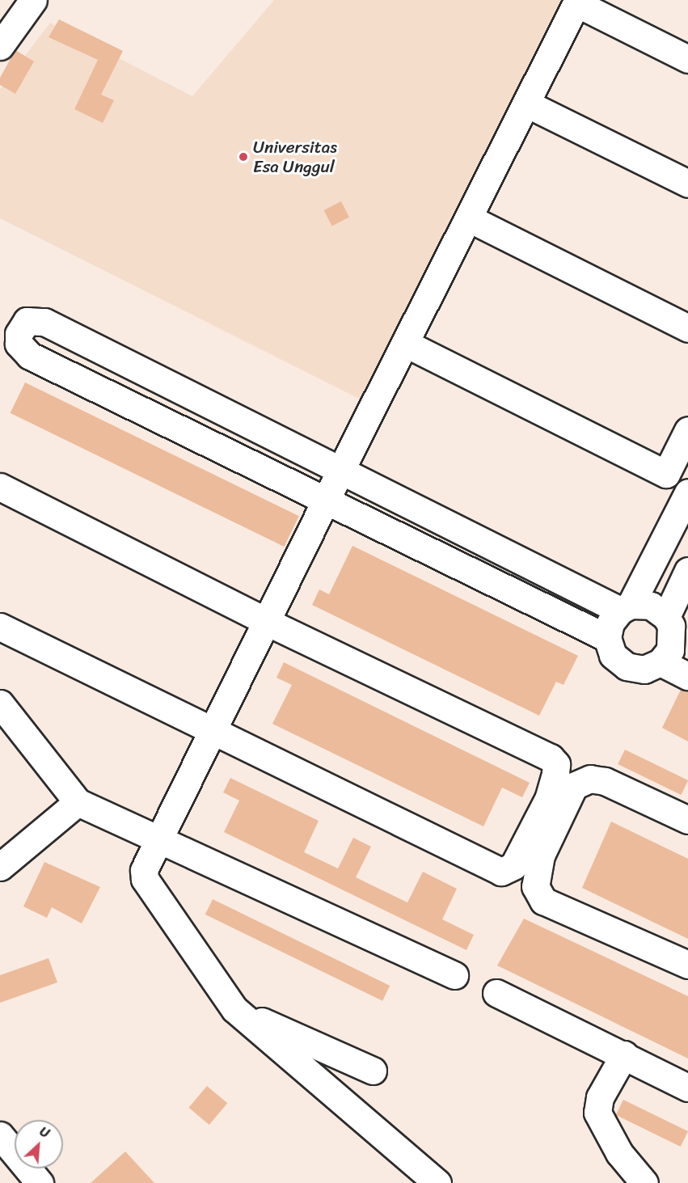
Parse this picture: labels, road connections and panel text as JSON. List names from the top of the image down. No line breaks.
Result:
{"places":["Universitas Esa Unggul"],"north":"top right"}
